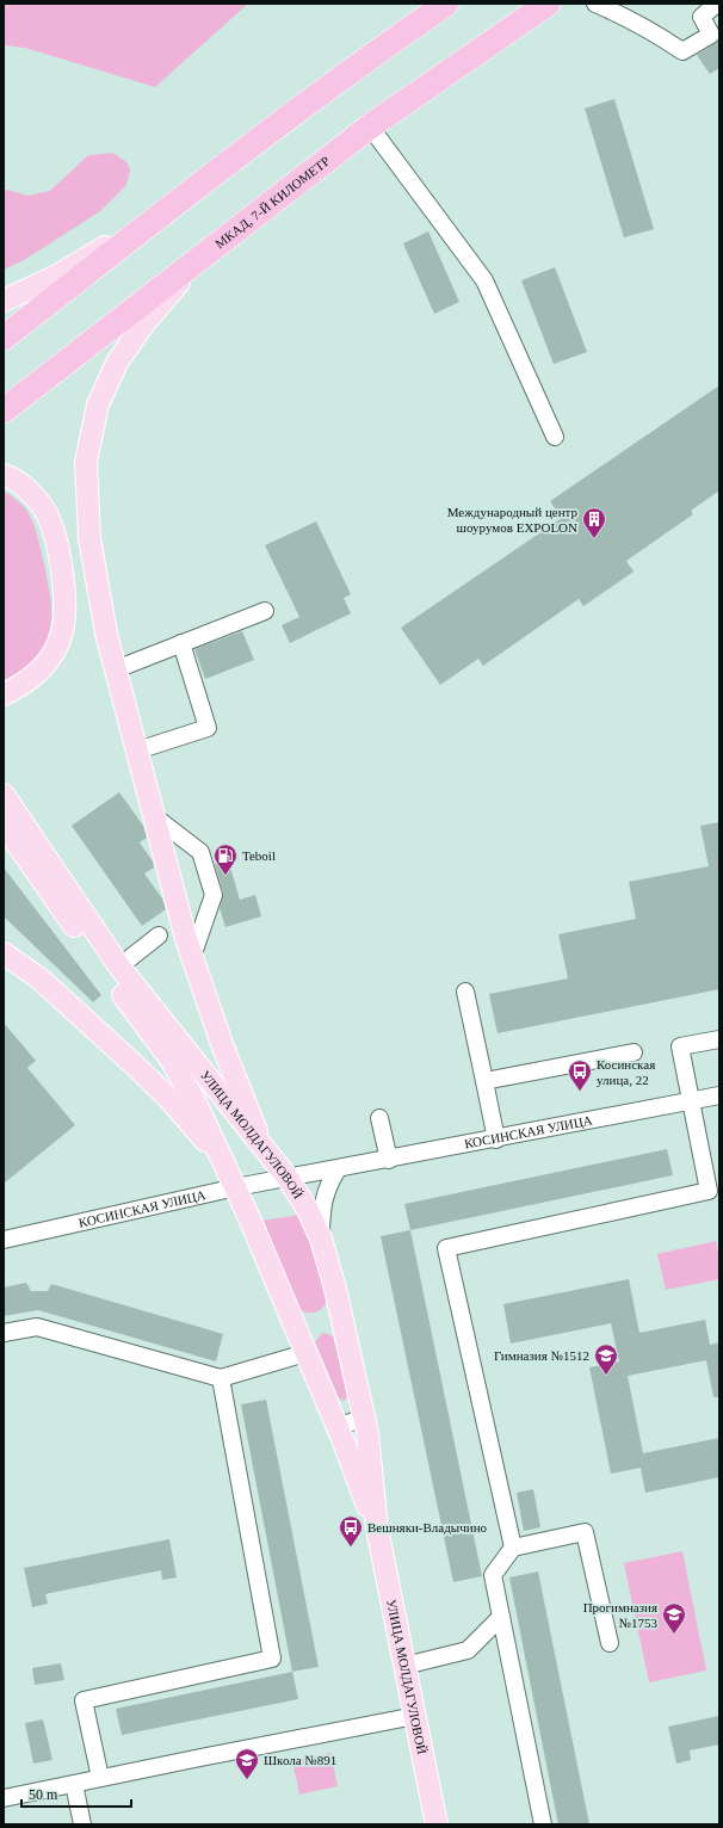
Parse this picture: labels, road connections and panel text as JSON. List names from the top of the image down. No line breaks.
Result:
{"streets":{"highway":["МКАД, 7-Й КИЛОМЕТР"],"main road":["УЛИЦА МОЛДАГУЛОВОЙ"],"street":["КОСИНСКАЯ УЛИЦА"]},"crossings":[["КОСИНСКАЯ УЛИЦА","УЛИЦА МОЛДАГУЛОВОЙ"]],"places":{"building":["Международный центр шоурумов EXPOLON"],"fuel station":["Teboil"],"bus stop":["Косинская улица, 22","Вешняки-Владычино"],"school or university":["Гимназия №1512","Прогимназия №1753","Школа №891"]},"scale_bar":"50 m"}
